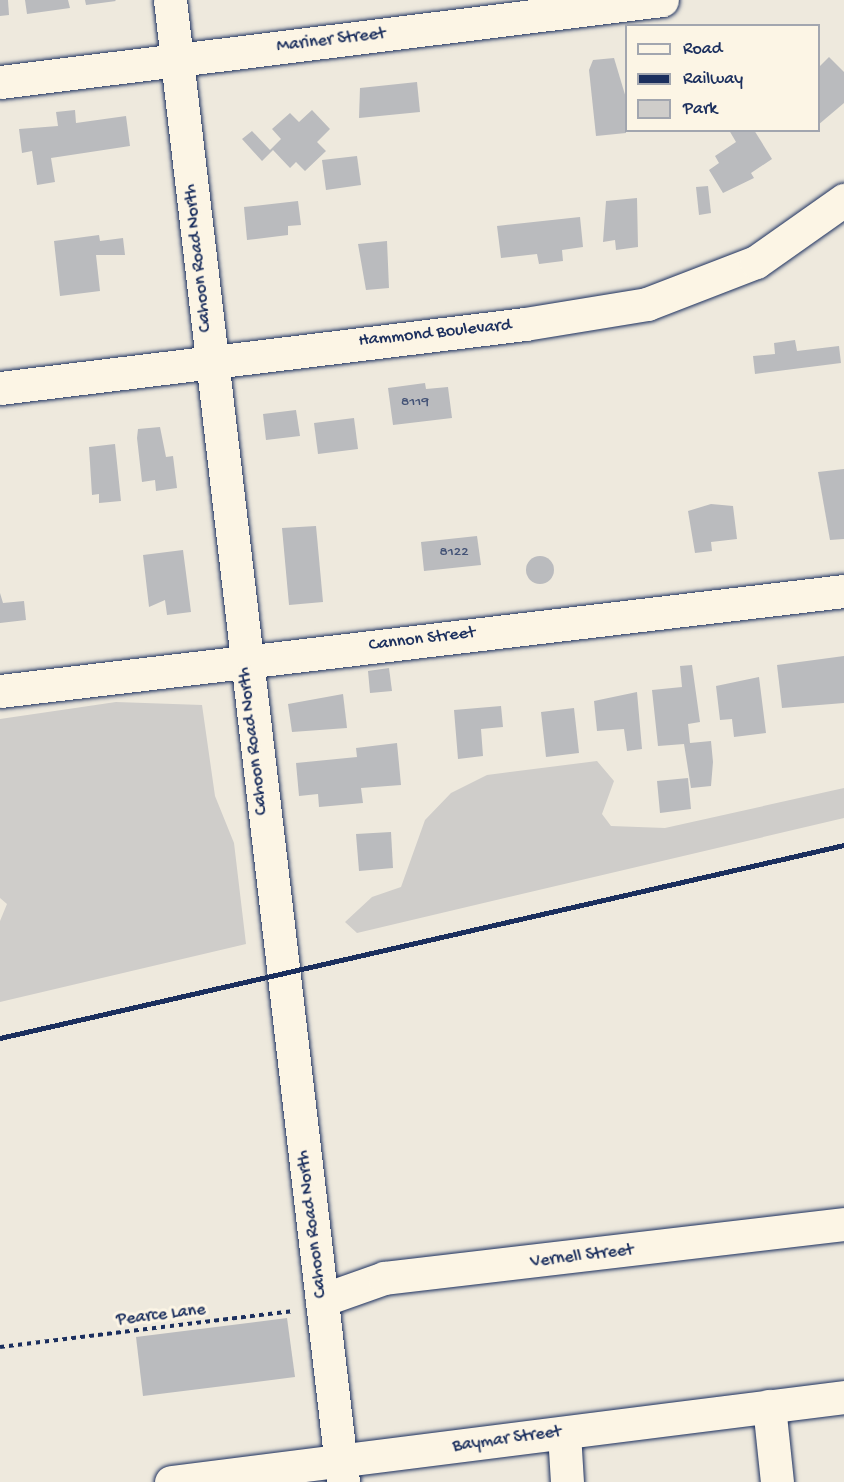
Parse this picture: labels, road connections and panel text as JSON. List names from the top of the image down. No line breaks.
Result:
{"streets":{"street":["Mariner Street","Cahoon Road North","Hammond Boulevard","Cannon Street","Vernell Street","Baymar Street"],"path":["Pearce Lane"]},"crossings":[["Mariner Street","Cahoon Road North"],["Cahoon Road North","Hammond Boulevard"],["Cahoon Road North","Cannon Street"],["Cahoon Road North","Vernell Street"],["Cahoon Road North","Pearce Lane"],["Cahoon Road North","Baymar Street"],["Vernell Street","Pearce Lane"]],"house_numbers":["8119","8122"],"legend":["Road","Railway","Park"]}
